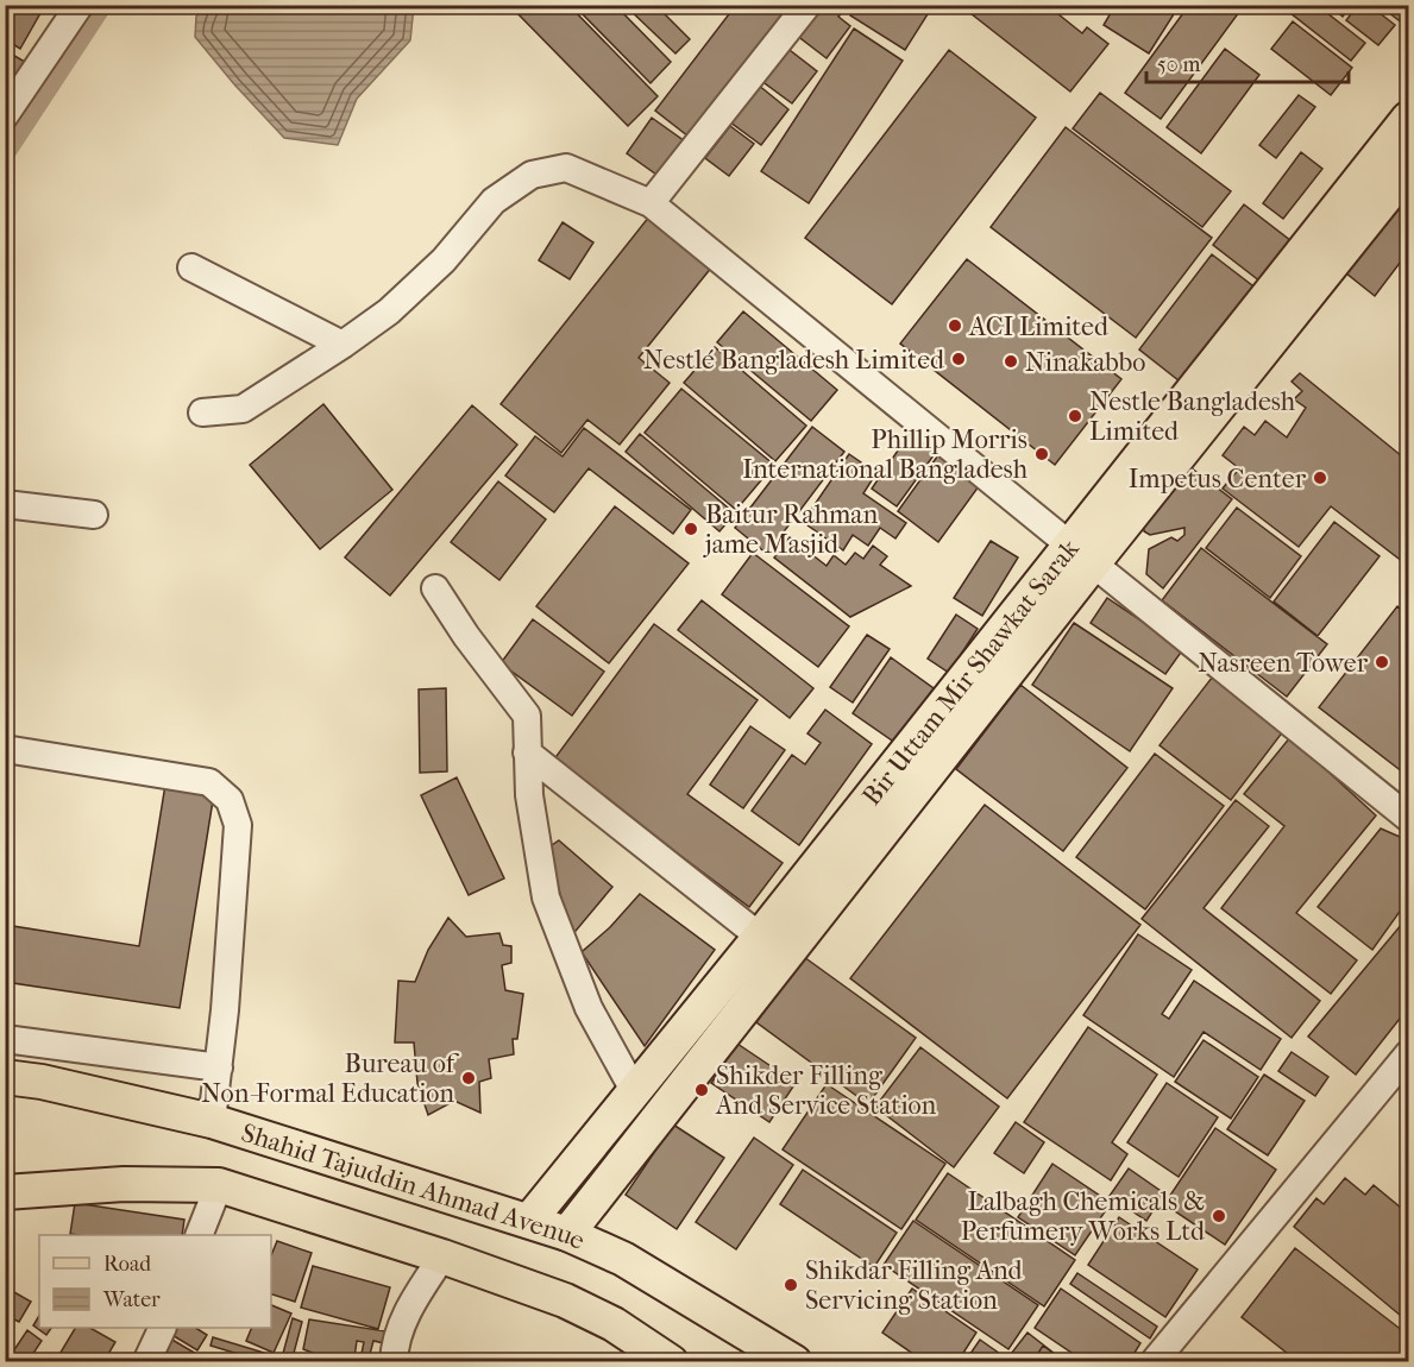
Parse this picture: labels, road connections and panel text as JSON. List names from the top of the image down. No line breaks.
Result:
{"streets":{"main road":["Bir Uttam Mir Shawkat Sarak","Shahid Tajuddin Ahmad Avenue"]},"crossings":[["Bir Uttam Mir Shawkat Sarak","Shahid Tajuddin Ahmad Avenue"]],"places":["ACI Limited","Nestlé Bangladesh Limited","Ninakabbo","Nestle Bangladesh Limited","Phillip Morris International Bangladesh","Impetus Center","Baitur Rahman jame Masjid","Nasreen Tower","Bureau of Non-Formal Education","Shikder Filling And Service Station","Lalbagh Chemicals & Perfumery Works Ltd","Shikdar Filling And Servicing Station"],"legend":["Road","Water"],"scale_bar":"50 m"}
